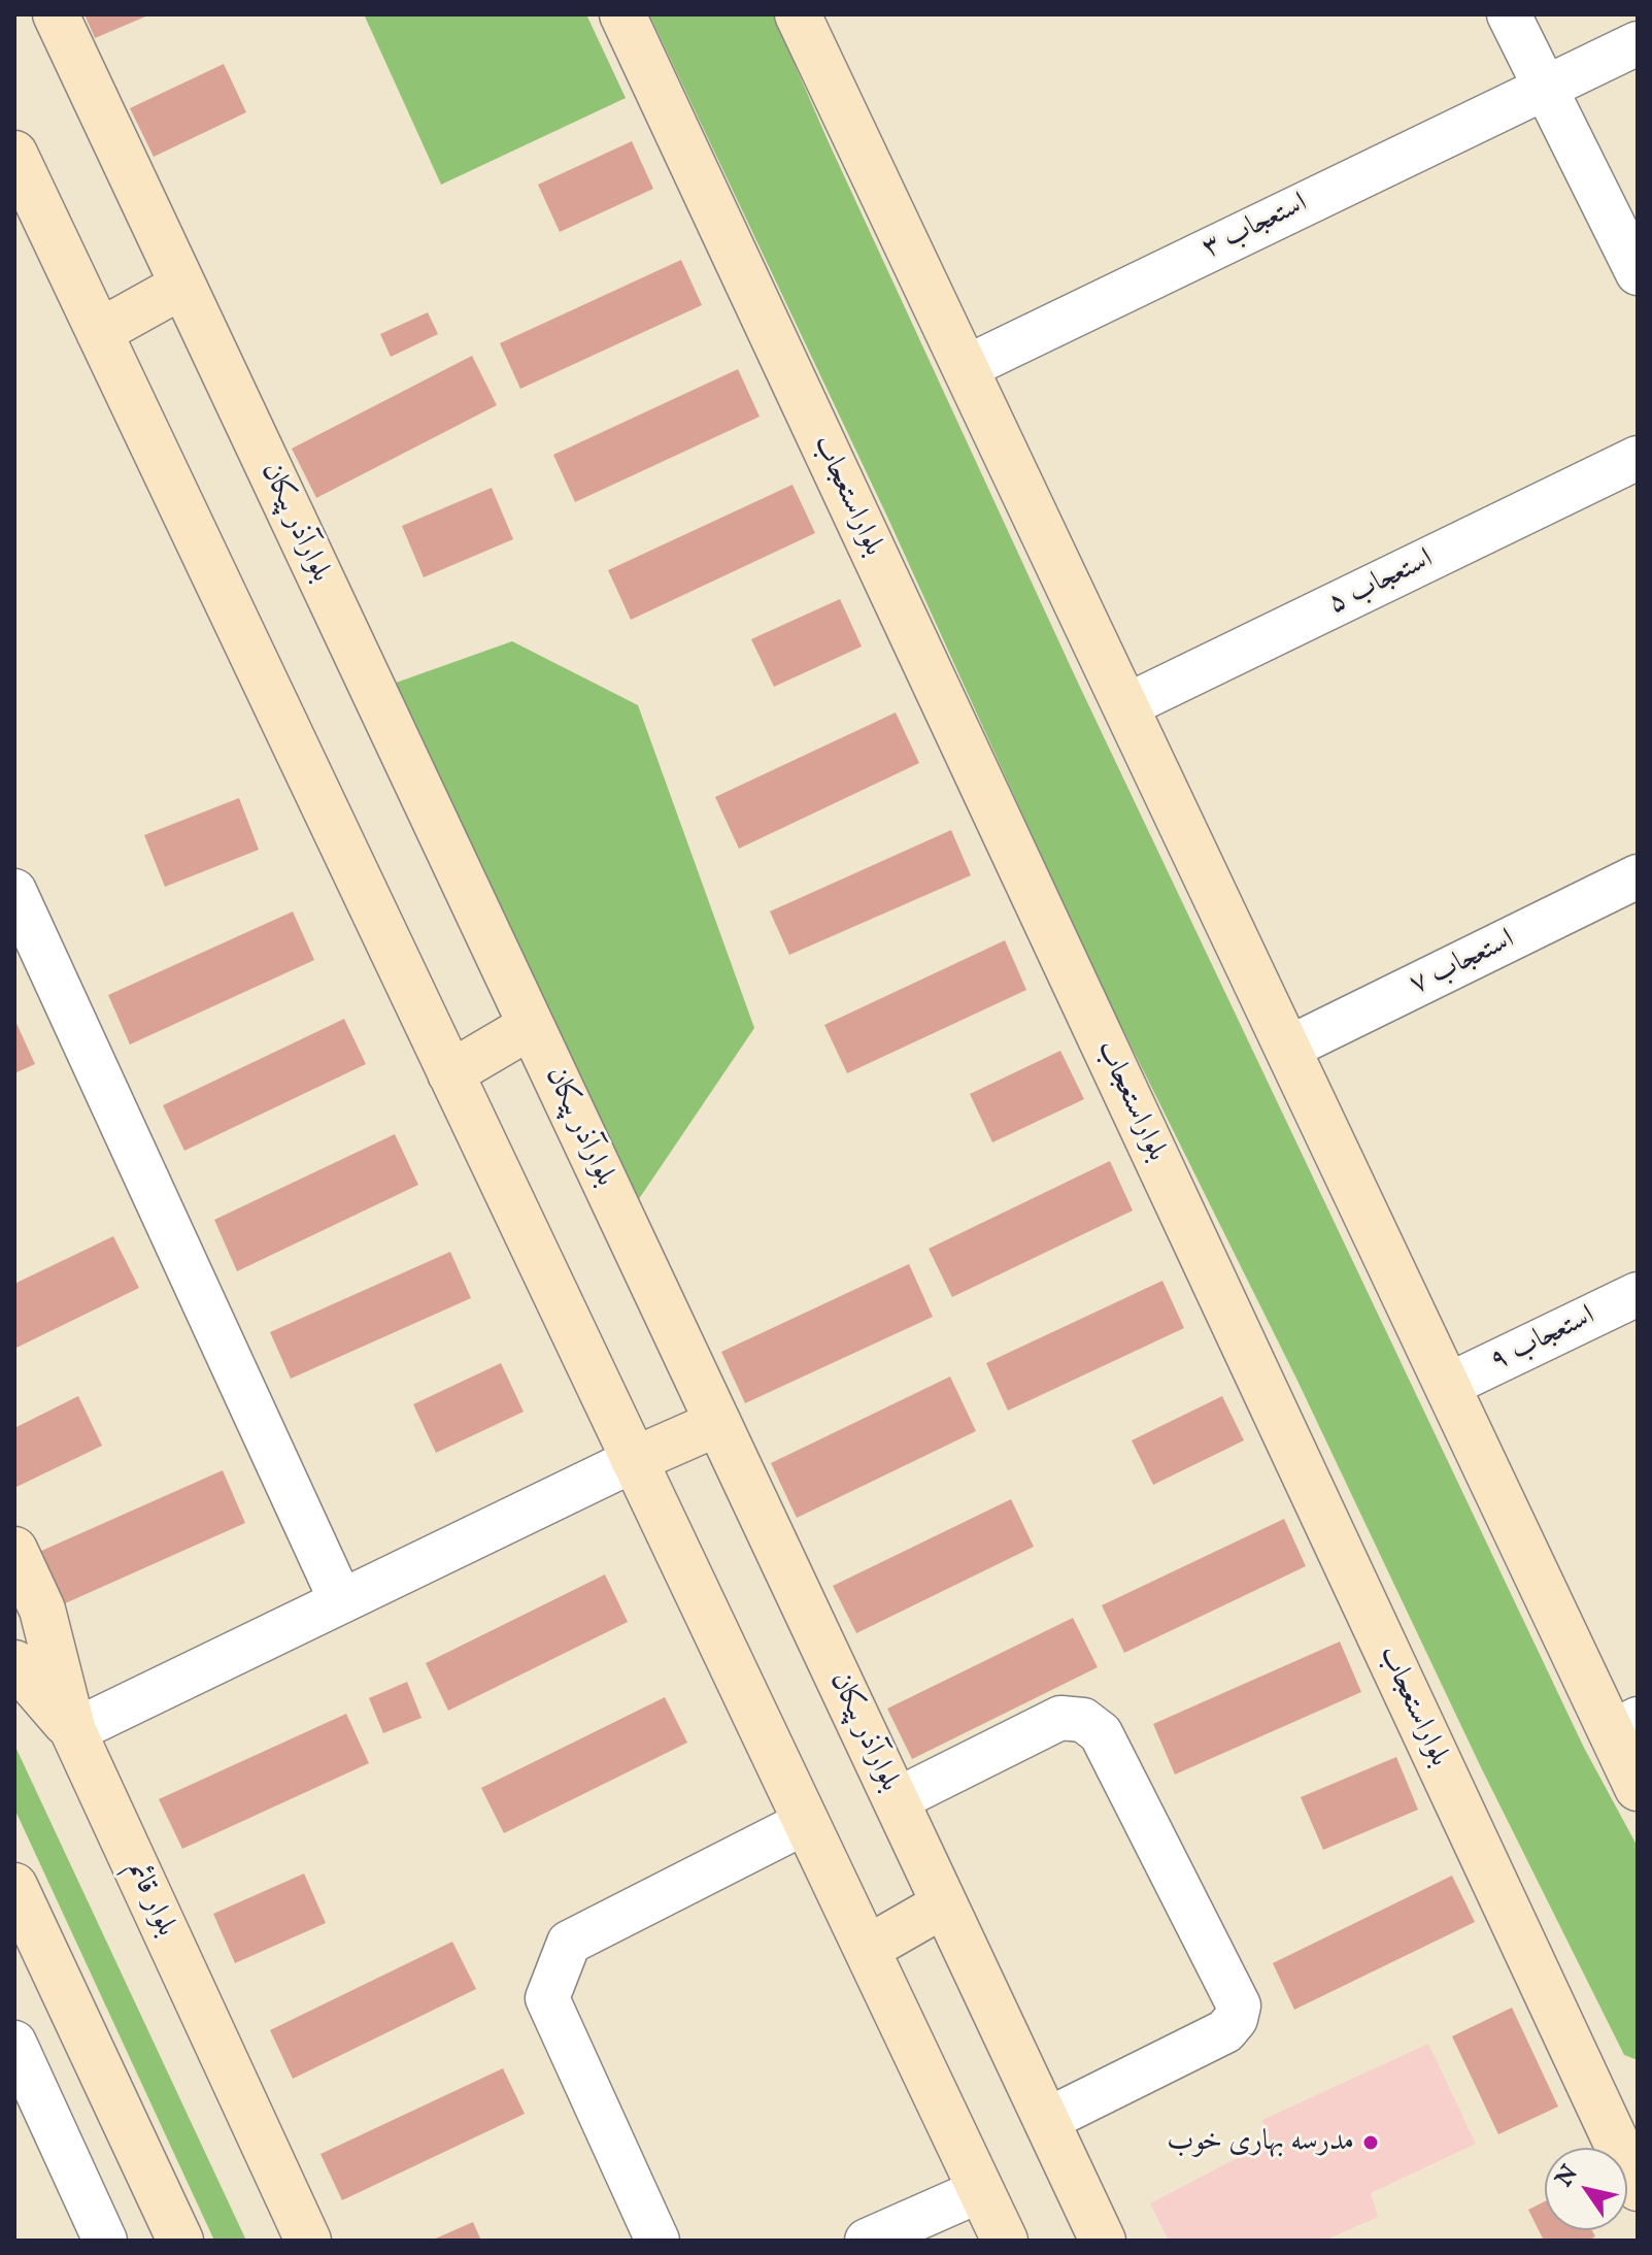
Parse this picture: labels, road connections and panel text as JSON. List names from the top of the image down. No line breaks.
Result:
{"streets":{"street":["استعجاب ۳","بلواراستعجاب","بلوارآذر پیکان","استعجاب ۵","استعجاب ۷","استعجاب ۹","بلوار قائم"]},"places":["مدرسه بهاری خوب"],"north":"top left"}
